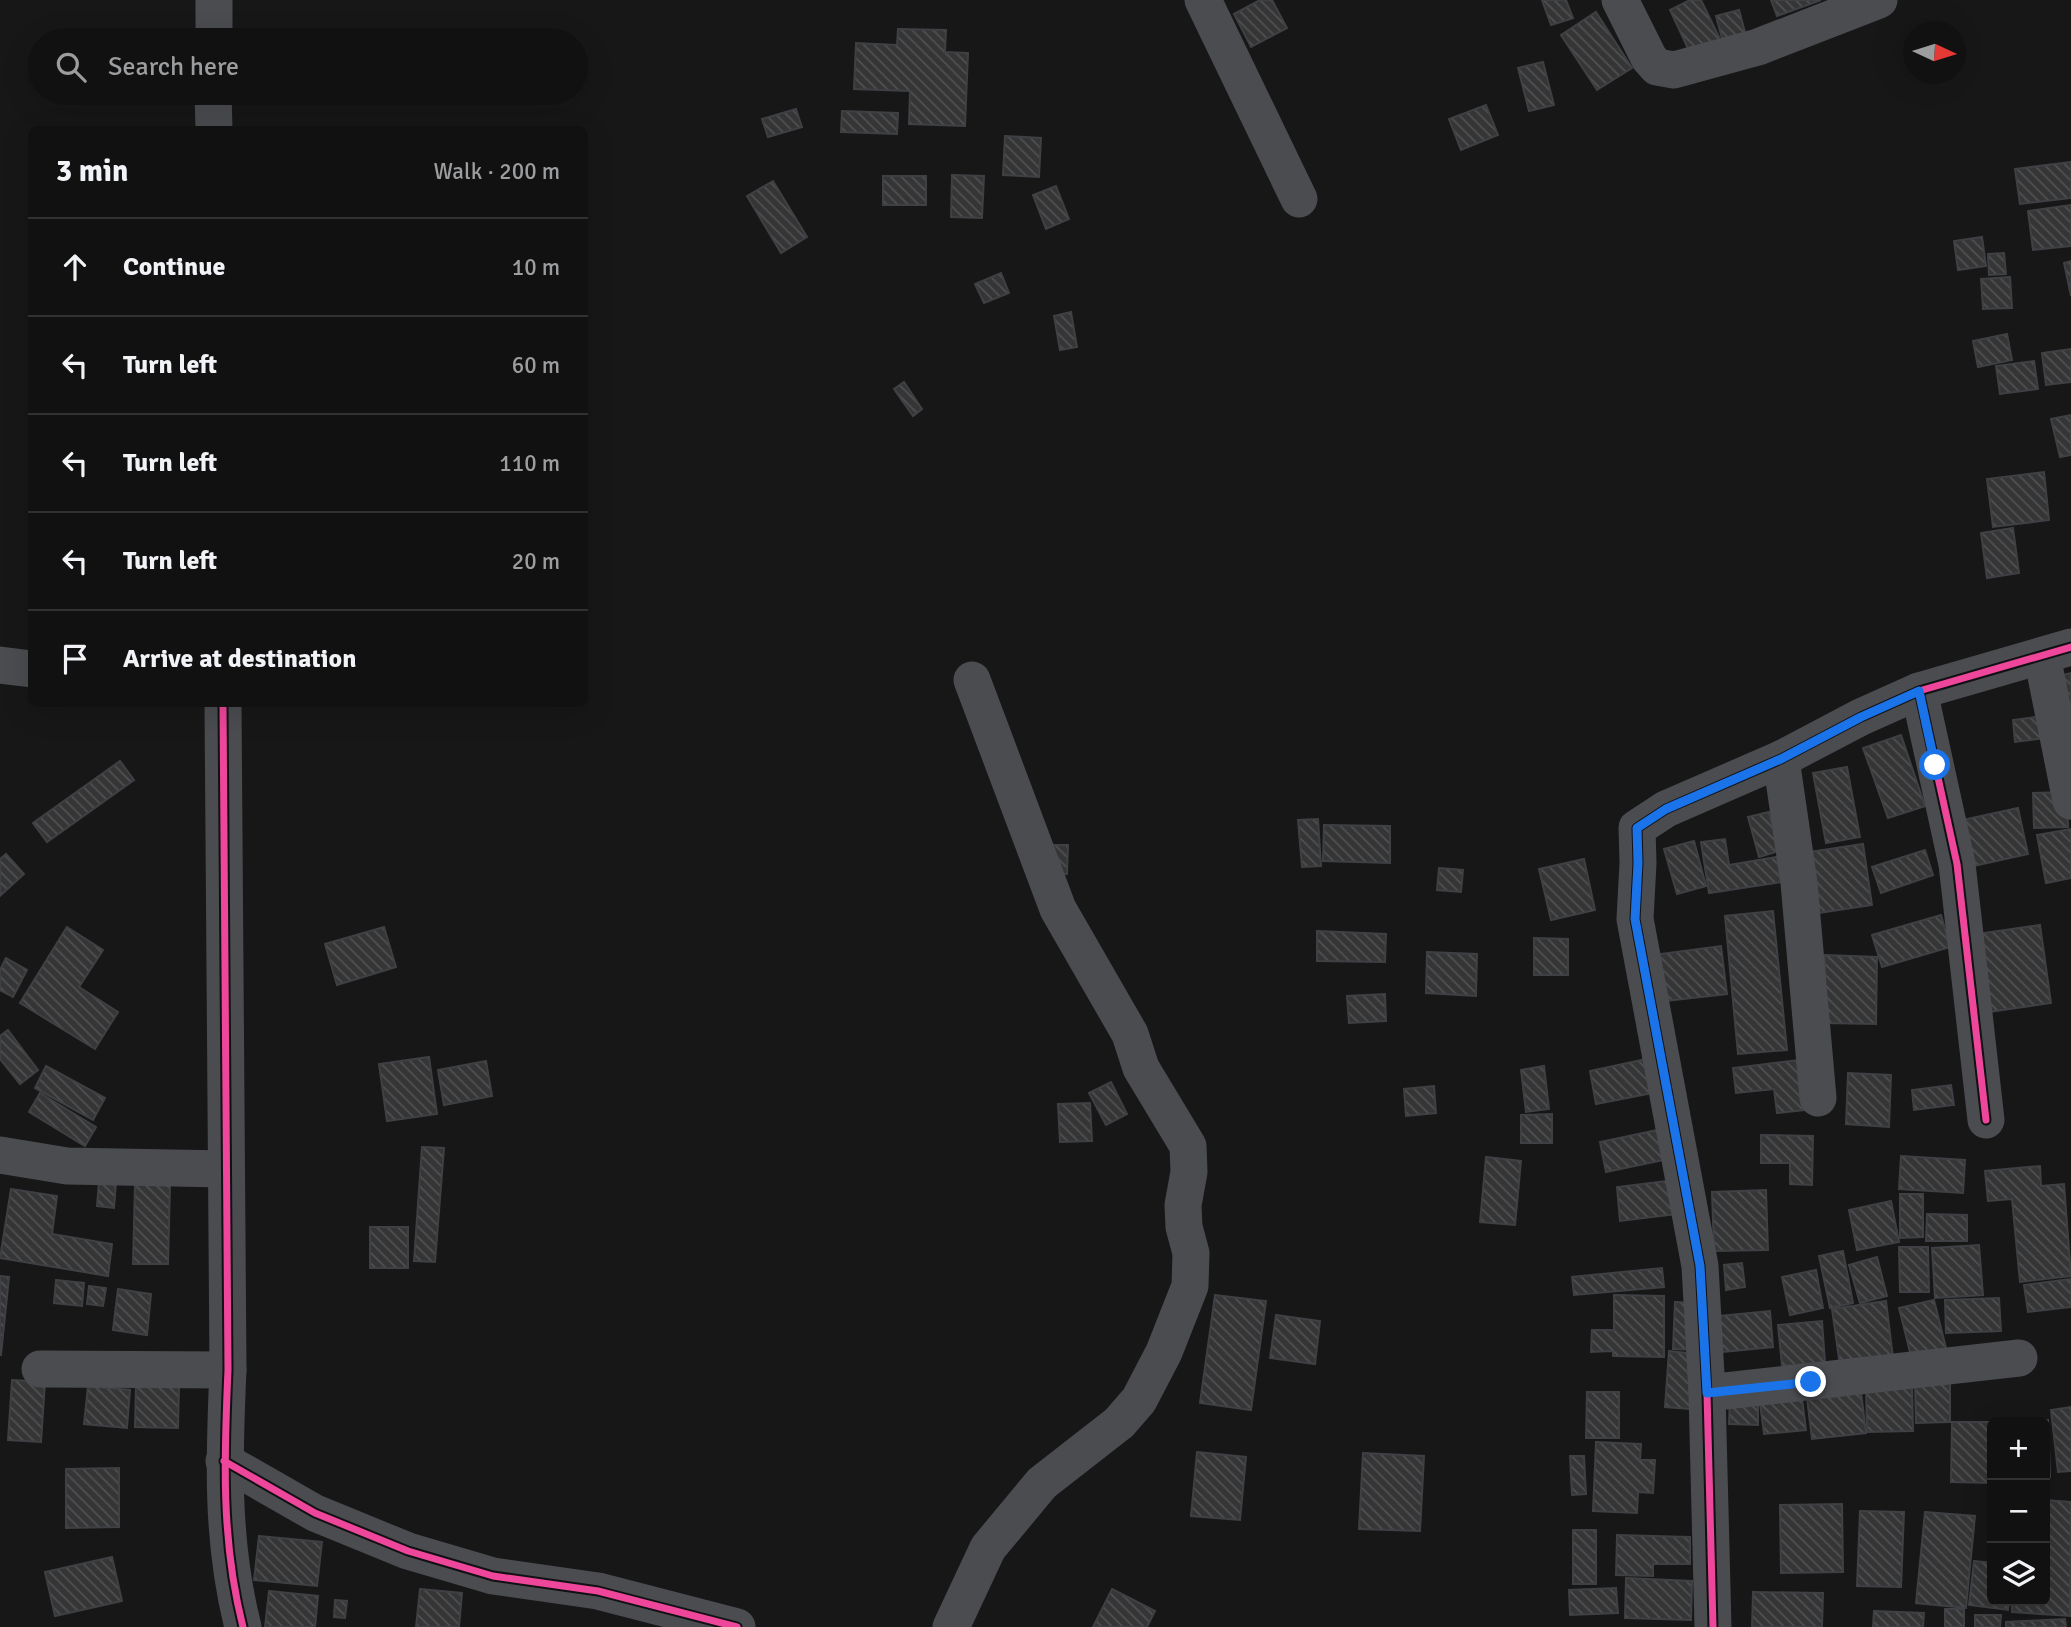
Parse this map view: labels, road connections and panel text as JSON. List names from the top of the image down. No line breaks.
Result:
{"north":"right","page":{"search":"Search here","heading":["3 min","Walk · 200 m"],"list":[["Continue","10 m"],["Turn left","60 m"],["Turn left","110 m"],["Turn left","20 m"],"Arrive at destination"],"map_buttons":["+","−"]}}
